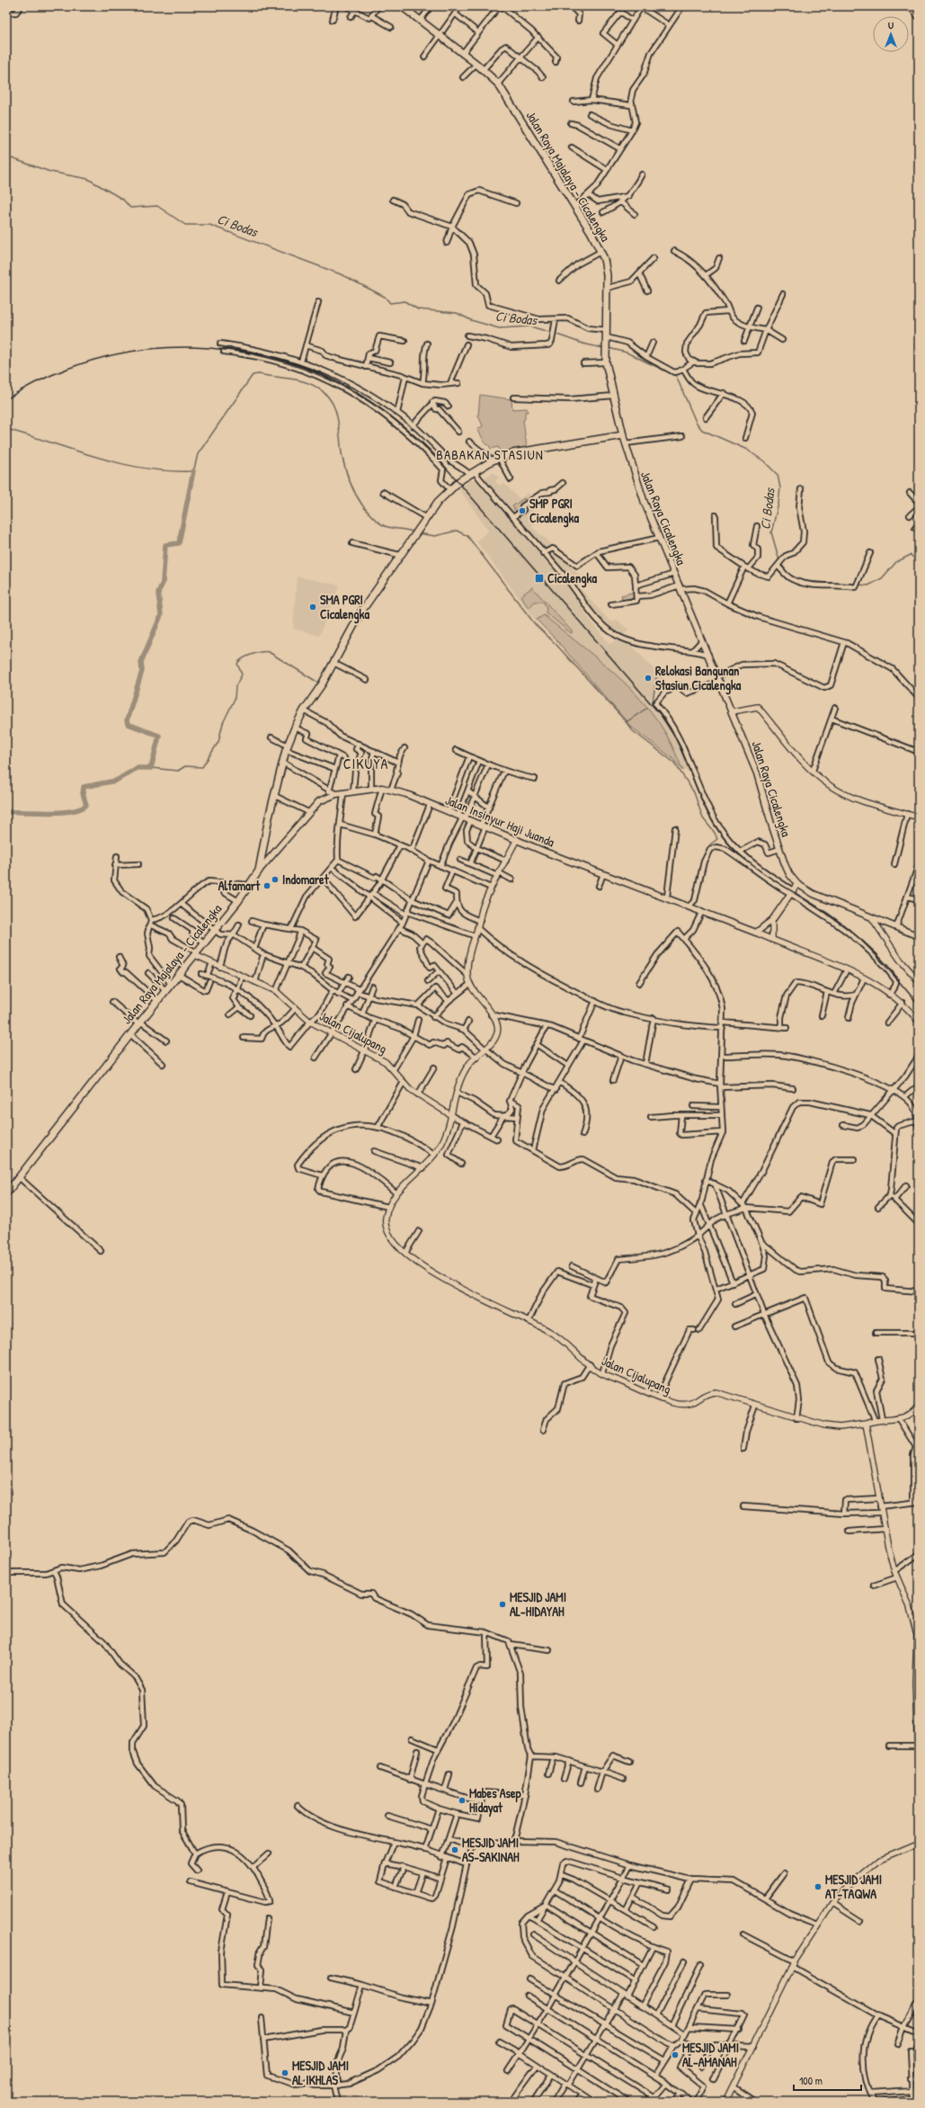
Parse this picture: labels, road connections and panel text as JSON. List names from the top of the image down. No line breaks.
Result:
{"streets":{"main road":["Jalan Raya Majalaya - Cicalengka","Jalan Raya Cicalengka","Jalan Insinyur Haji Juanda"],"street":["Jalan Cijalupang"]},"crossings":[["Jalan Raya Majalaya - Cicalengka","Jalan Raya Cicalengka"],["Jalan Raya Majalaya - Cicalengka","Jalan Insinyur Haji Juanda"],["Jalan Raya Majalaya - Cicalengka","Jalan Cijalupang"]],"districts":["BABAKAN STASIUN","CIKUYA"],"water":["Ci Bodas"],"places":{"other":["SMP PGRI Cicalengka","SMA PGRI Cicalengka","Relokasi Bangunan Stasiun Cicalengka","Indomaret","Alfamart","MESJID JAMI AL-HIDAYAH","Mabes Asep Hidayat","MESJID JAMI AS-SAKINAH","MESJID JAMI AT-TAQWA","MESJID JAMI AL-AMANAH","MESJID JAMI AL IKHLAS"],"transit":["Cicalengka"]},"scale_bar":"100 m","north":"top"}
